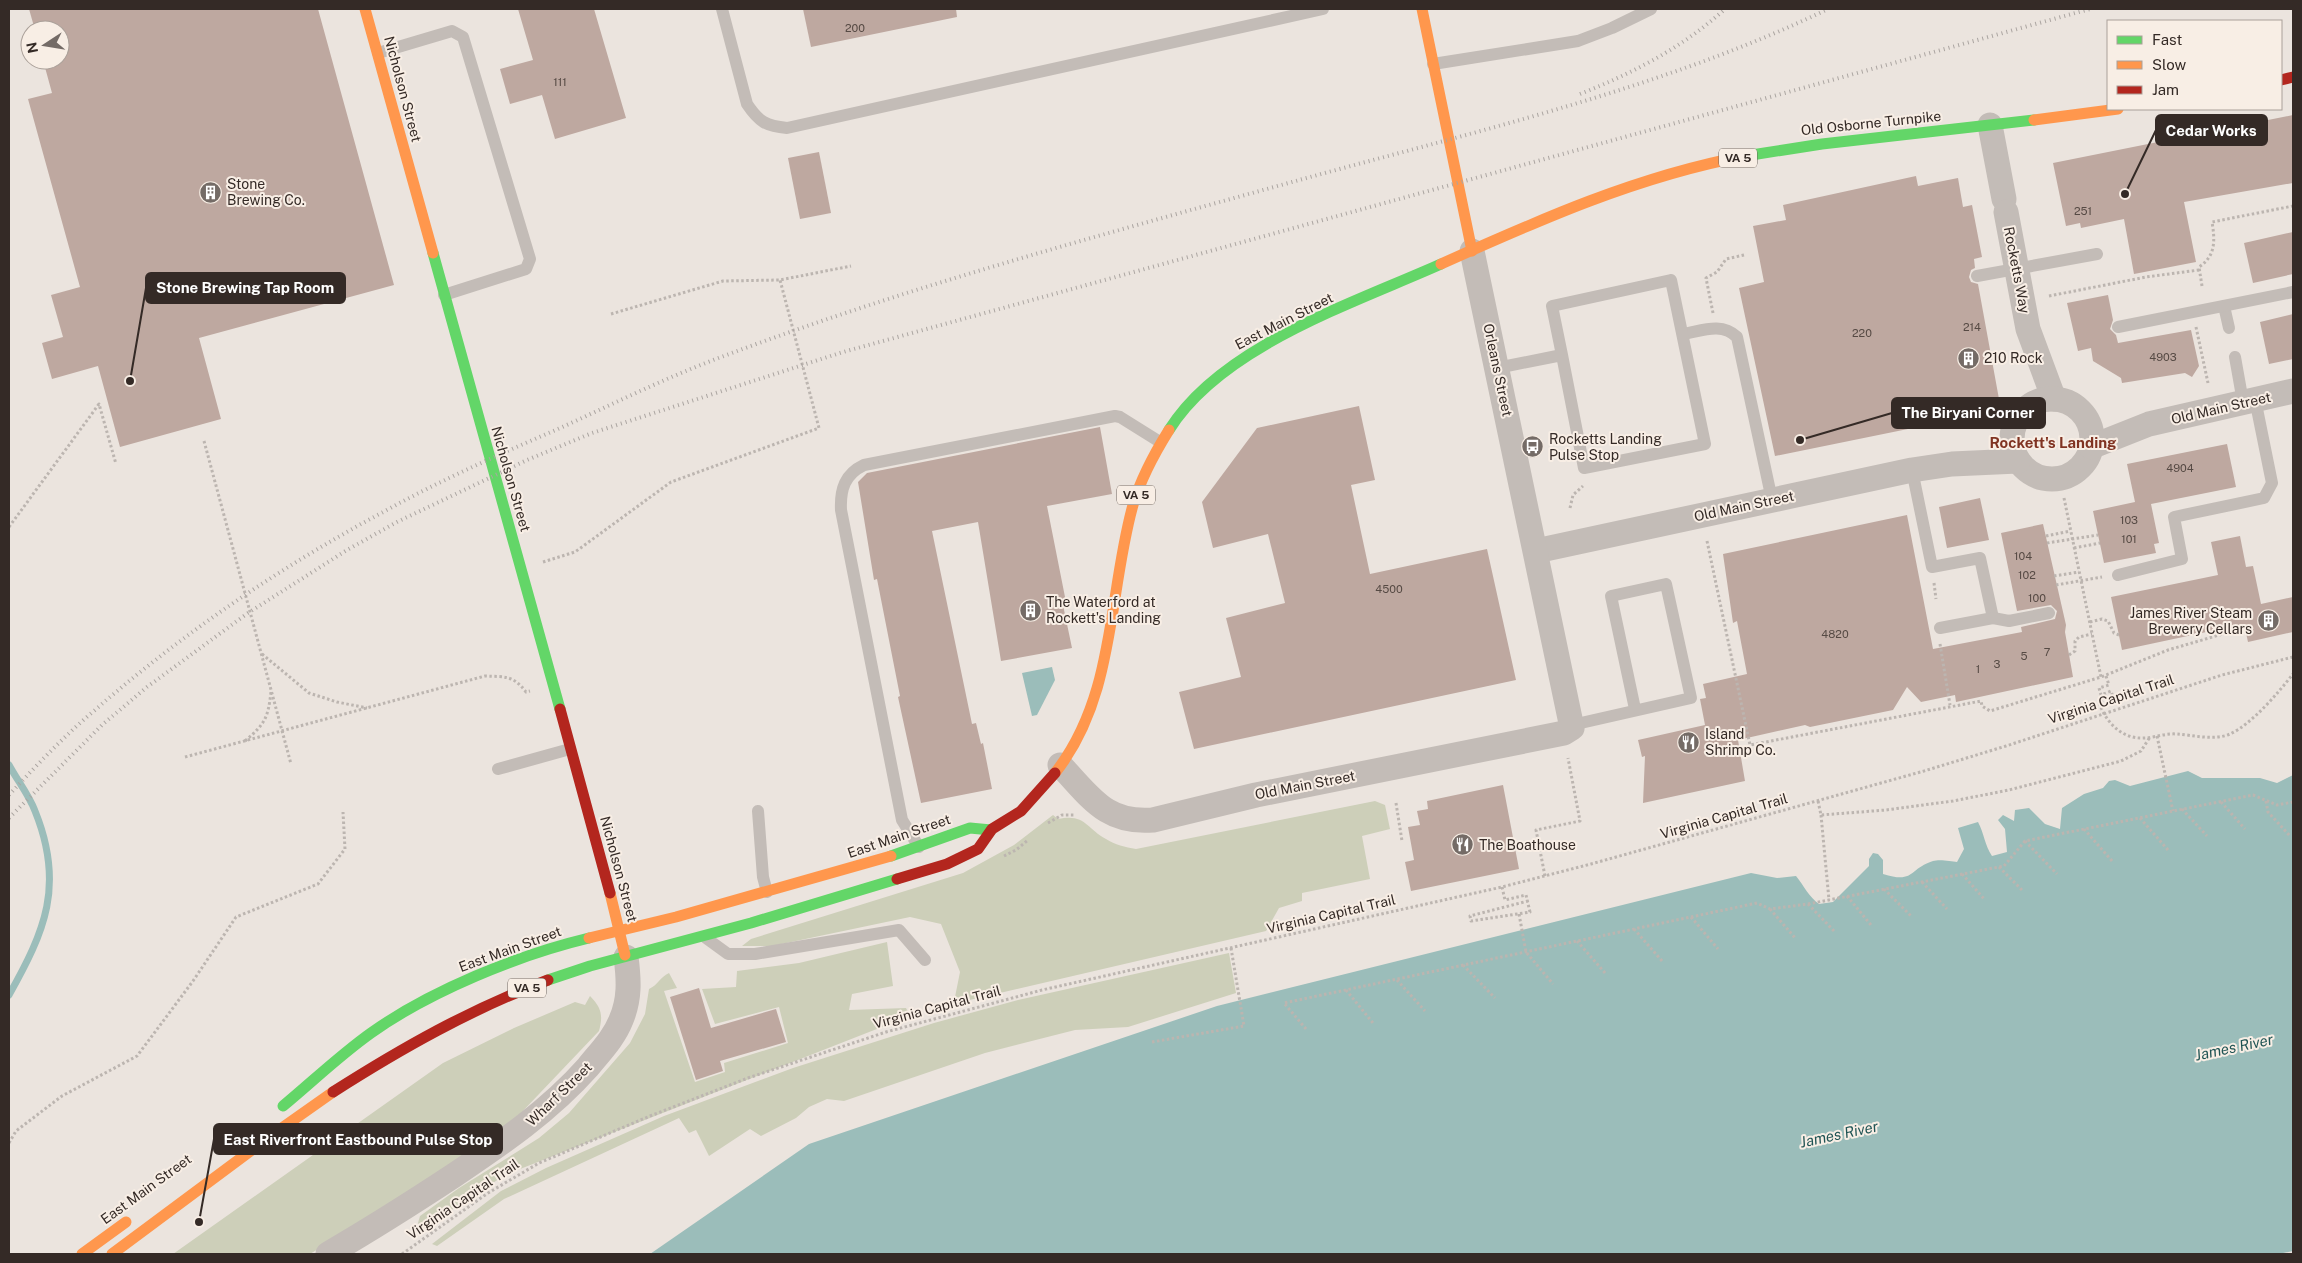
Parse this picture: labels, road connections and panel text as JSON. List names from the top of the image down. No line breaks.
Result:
{"streets":{"main road":["Nicholson Street","Old Osborne Turnpike","VA 5","East Main Street","Orleans Street"],"street":["Rocketts Way","Old Main Street","Wharf Street"],"path":["Virginia Capital Trail"]},"crossings":[["Nicholson Street","East Main Street"],["Nicholson Street","Wharf Street"],["Old Osborne Turnpike","Rocketts Way"],["Old Osborne Turnpike","East Main Street"],["Rocketts Way","Old Main Street"],["East Main Street","Orleans Street"],["East Main Street","Old Main Street"],["East Main Street","Wharf Street"],["Orleans Street","Old Main Street"]],"districts":["Rockett's Landing"],"water":["James River"],"places":{"building":["Stone Brewing Co.","210 Rock","The Waterford at Rockett's Landing","James River Steam Brewery Cellars"],"other":["Cedar Works","Stone Brewing Tap Room","The Biryani Corner","East Riverfront Eastbound Pulse Stop"],"bus stop":["Rocketts Landing Pulse Stop"],"restaurant":["Island Shrimp Co.","The Boathouse"]},"house_numbers":["200","111","251","214","220","4903","4904","103","101","104","102","4500","100","4820","7","5","3","1"],"legend":["Fast","Slow","Jam"],"north":"left"}
